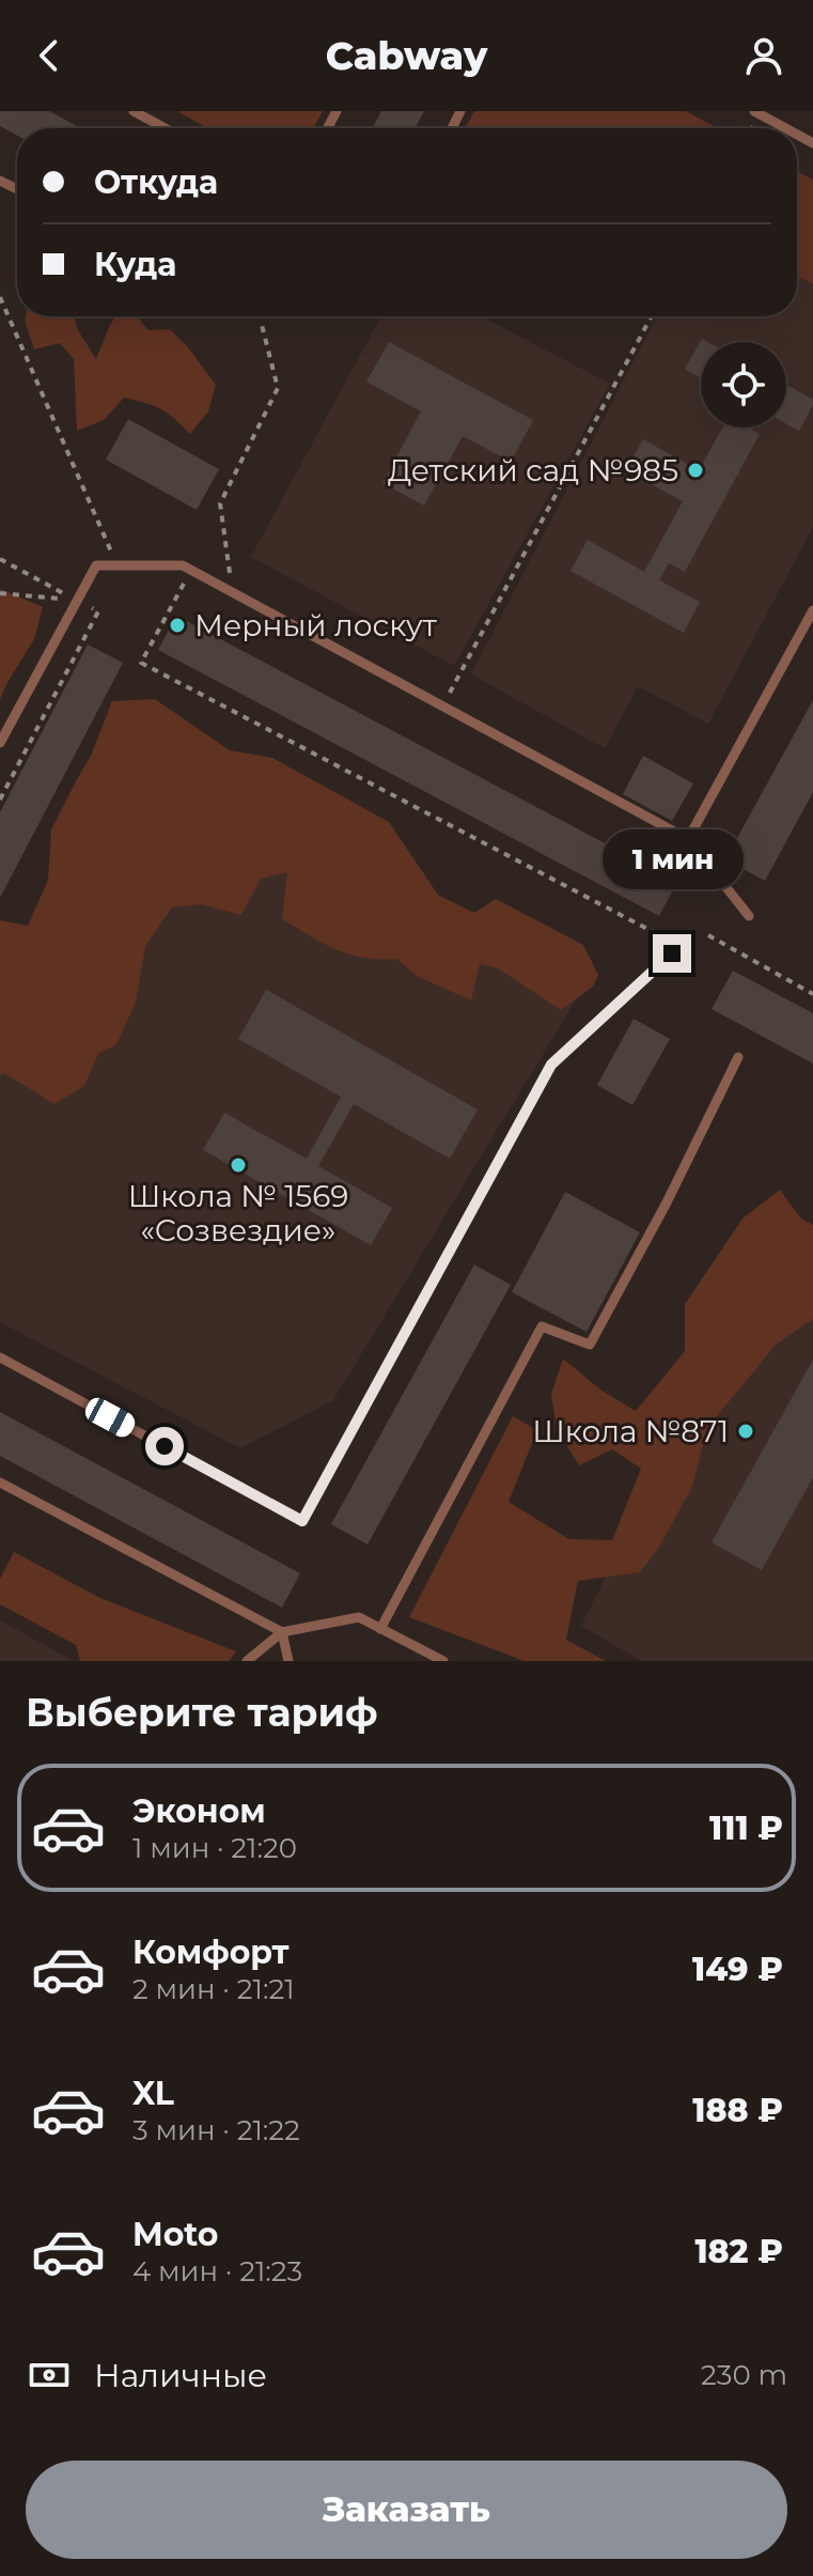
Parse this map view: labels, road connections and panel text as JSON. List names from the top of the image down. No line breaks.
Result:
{"places":["Детский сад №985","Мерный лоскут","Школа № 1569 «Созвездие»","Школа №871"],"page":{"header":"Cabway","banner":["Откуда","Куда"],"bubble":"1 мин","heading":"Выберите тариф","list":[{"name":"Эконом","note":"1 мин · 21:20","value":"111 ₽"},{"name":"Комфорт","note":"2 мин · 21:21","value":"149 ₽"},{"name":"XL","note":"3 мин · 21:22","value":"188 ₽"},{"name":"Moto","note":"4 мин · 21:23","value":"182 ₽"}],"pay":["Наличные","230 m"],"buttons":"Заказать"}}
